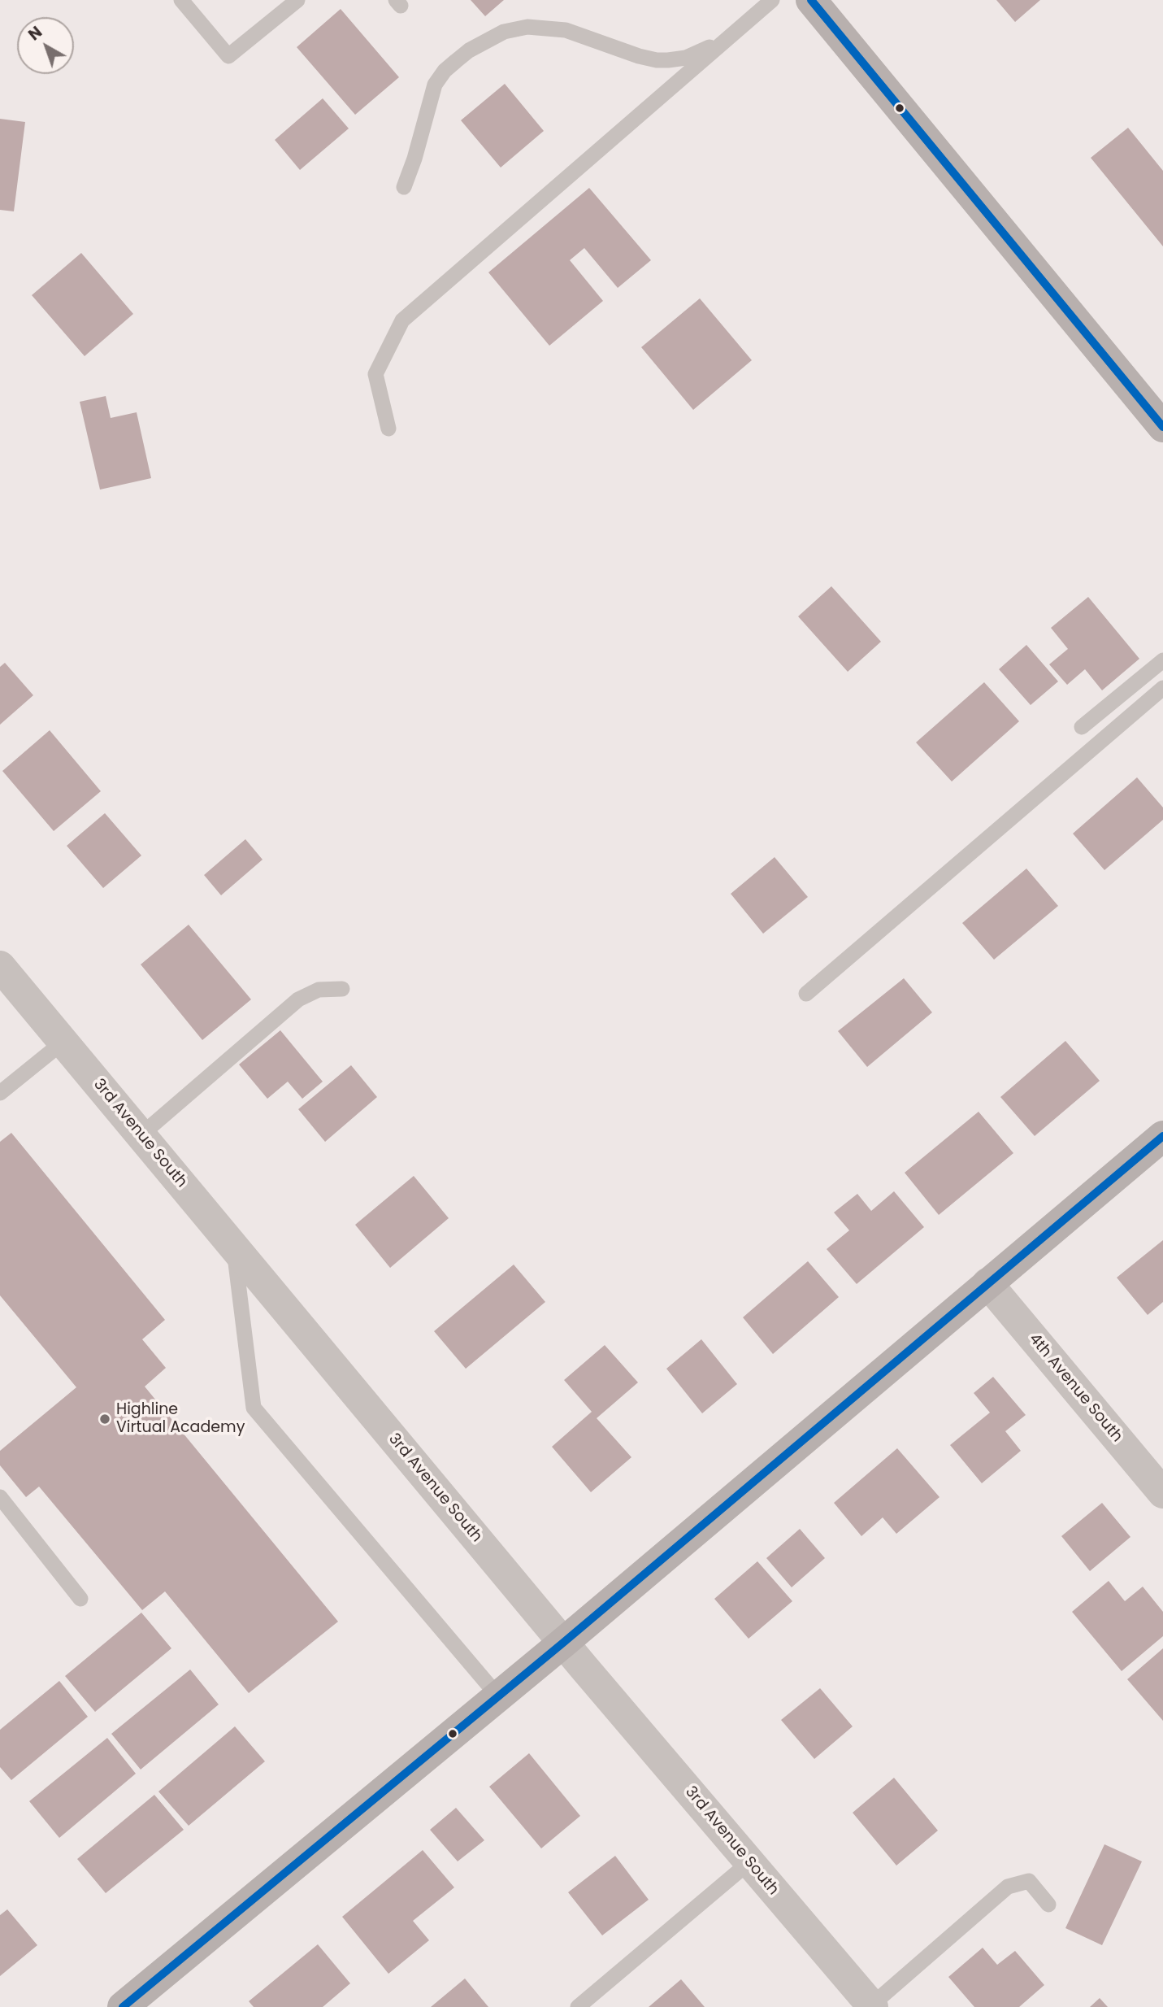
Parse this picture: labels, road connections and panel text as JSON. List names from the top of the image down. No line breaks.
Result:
{"streets":{"street":["3rd Avenue South","4th Avenue South"]},"places":["Highline Virtual Academy"],"north":"top left"}
